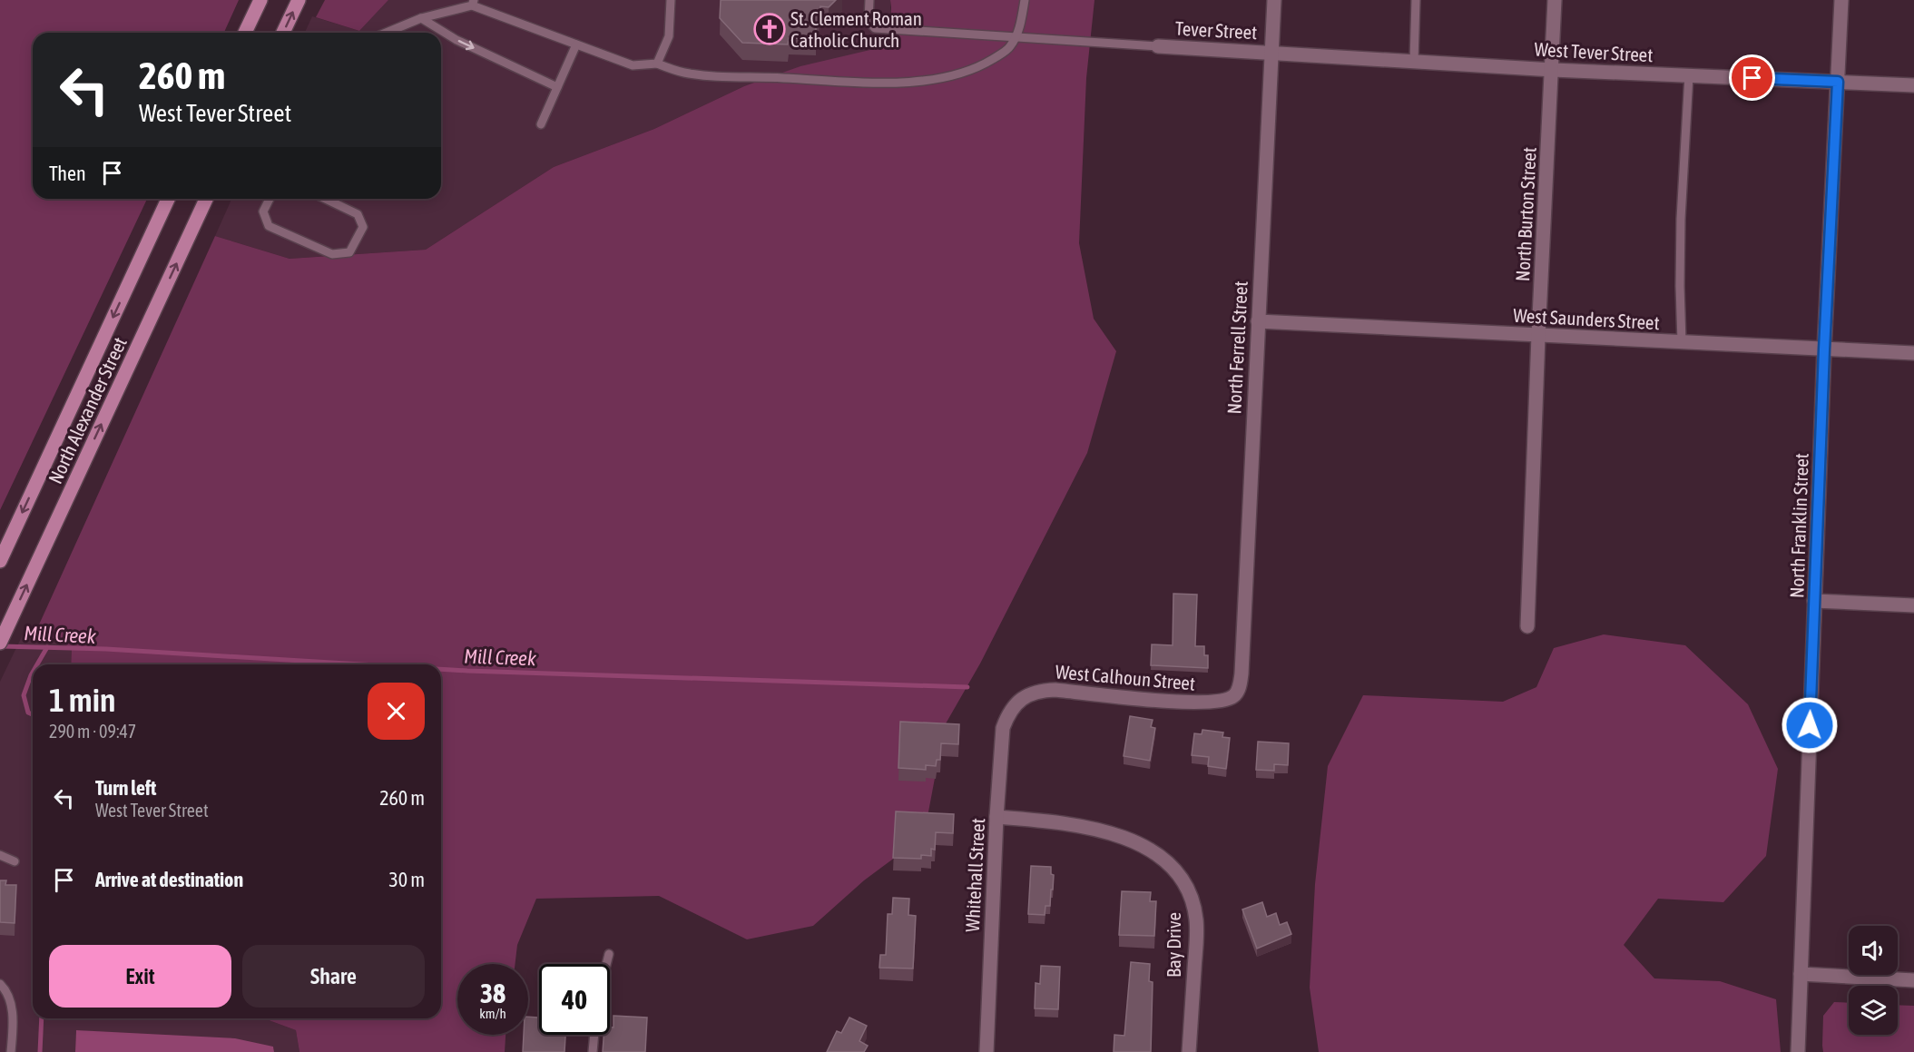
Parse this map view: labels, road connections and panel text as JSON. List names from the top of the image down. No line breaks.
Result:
{"streets":{"main road":["North Alexander Street"],"street":["Tever Street","West Tever Street","North Burton Street","West Saunders Street","North Ferrell Street","North Franklin Street","West Calhoun Street","Whitehall Street","Bay Drive"]},"crossings":[["Tever Street","West Tever Street"],["Tever Street","North Ferrell Street"],["West Tever Street","North Burton Street"],["West Tever Street","North Ferrell Street"],["West Tever Street","North Franklin Street"],["North Burton Street","West Saunders Street"],["West Saunders Street","North Ferrell Street"],["West Saunders Street","North Franklin Street"],["North Ferrell Street","West Calhoun Street"],["West Calhoun Street","Whitehall Street"],["Whitehall Street","Bay Drive"]],"water":["Mill Creek"],"places":{"church":["St. Clement Roman Catholic Church"]},"page":{"turn":["260 m","West Tever Street"],"then":"Then","heading":["1 min","290 m · 09:47"],"list":[{"name":"Turn left","note":"West Tever Street","value":"260 m"},{"name":"Arrive at destination","value":"30 m"}],"buttons":["Exit","Share"],"speed":"38 km/h","limit":"40"}}
